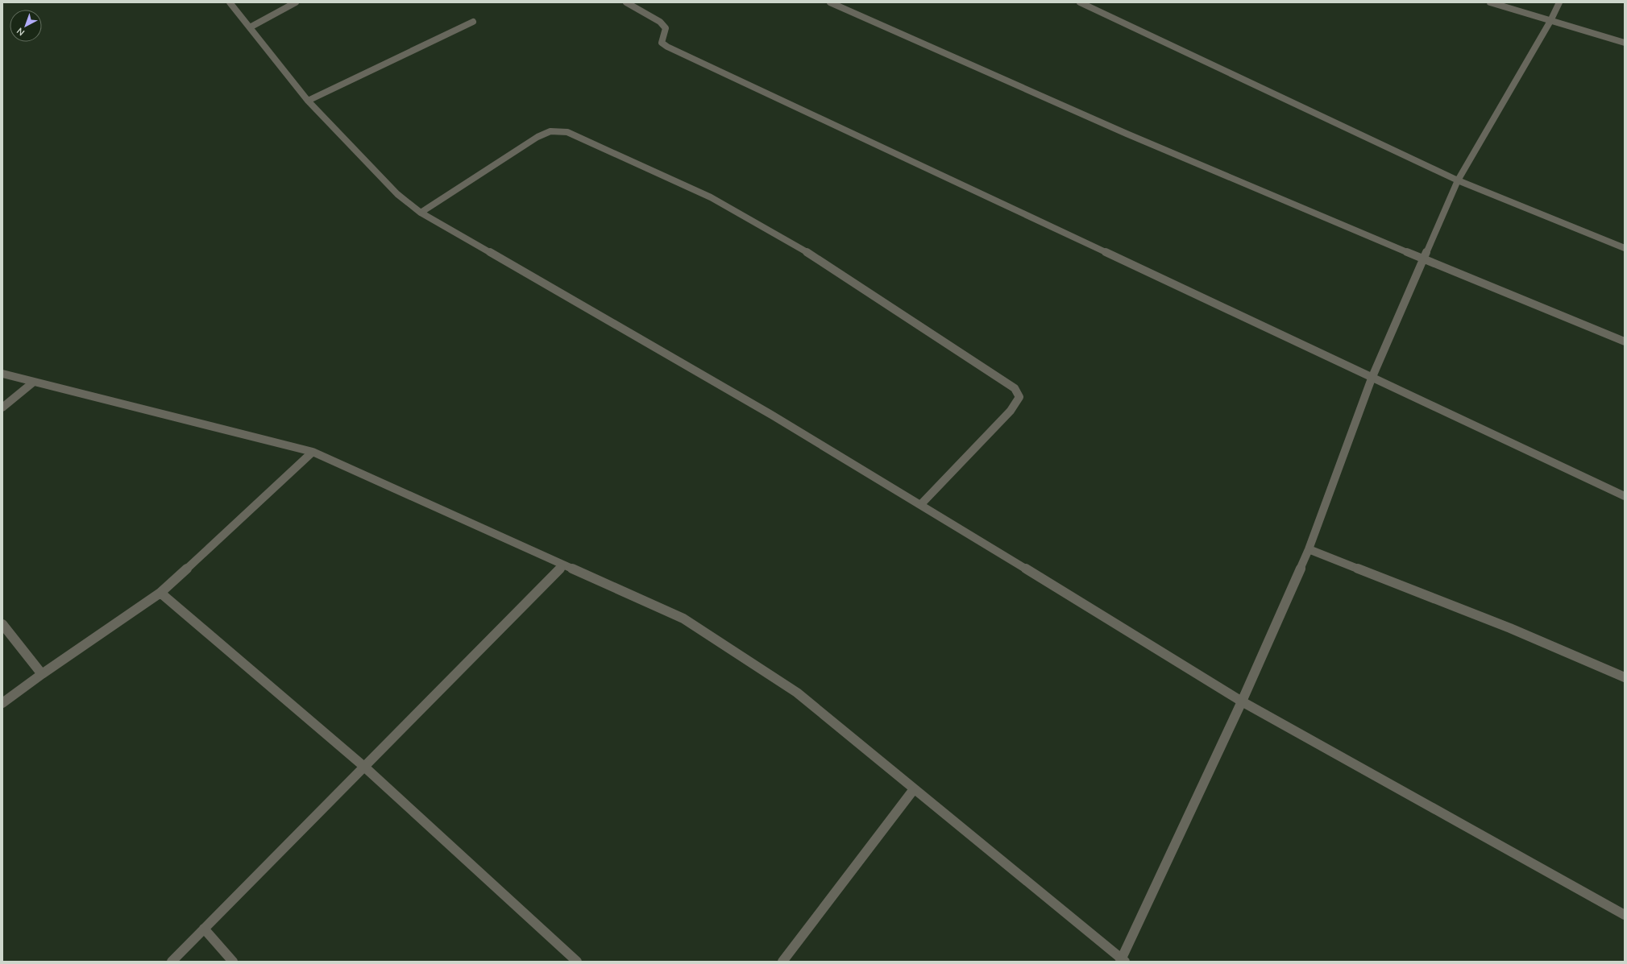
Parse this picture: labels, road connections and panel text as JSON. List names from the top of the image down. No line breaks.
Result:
{"north":"bottom left"}
